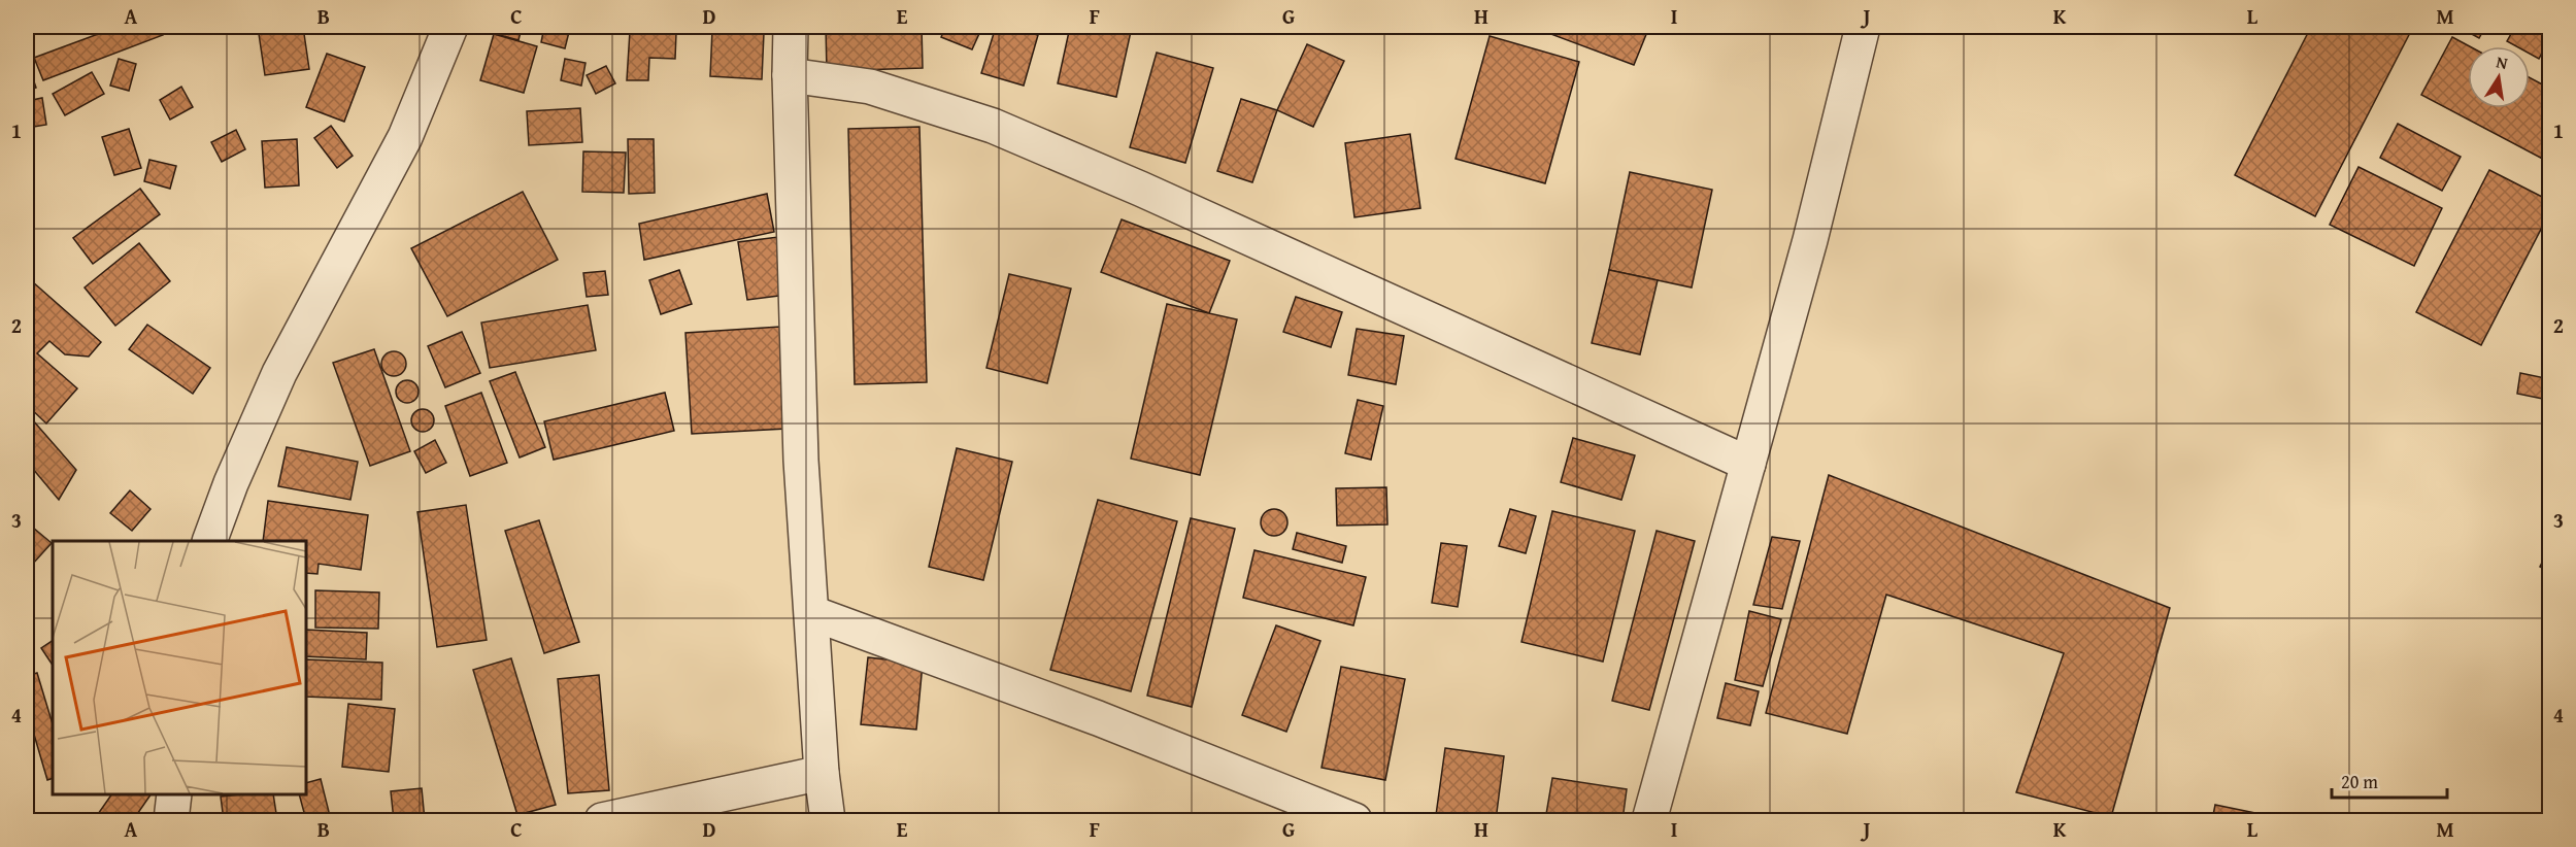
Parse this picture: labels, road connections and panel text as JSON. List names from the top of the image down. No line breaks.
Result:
{"scale_bar":"20 m","north":"top","grid":{"columns":["A","B","C","D","E","F","G","H","I","J","K","L","M"],"rows":["1","2","3","4"]}}
